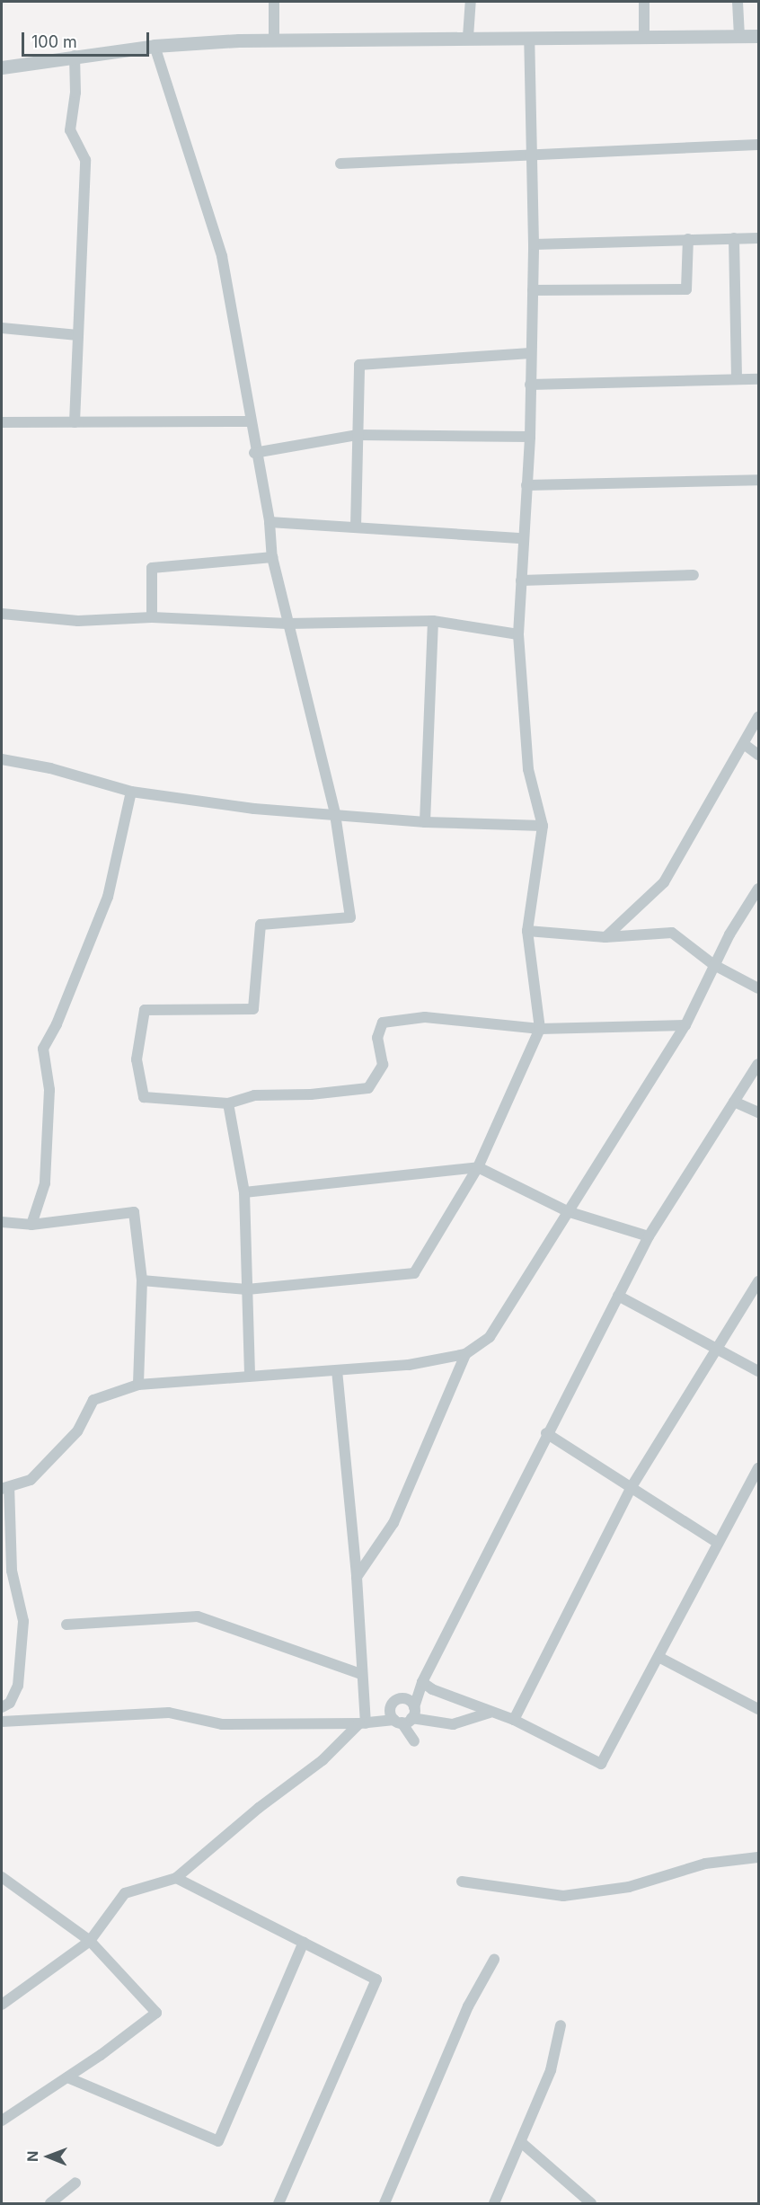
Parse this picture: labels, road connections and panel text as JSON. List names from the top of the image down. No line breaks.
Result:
{"scale_bar":"100 m","north":"left"}
